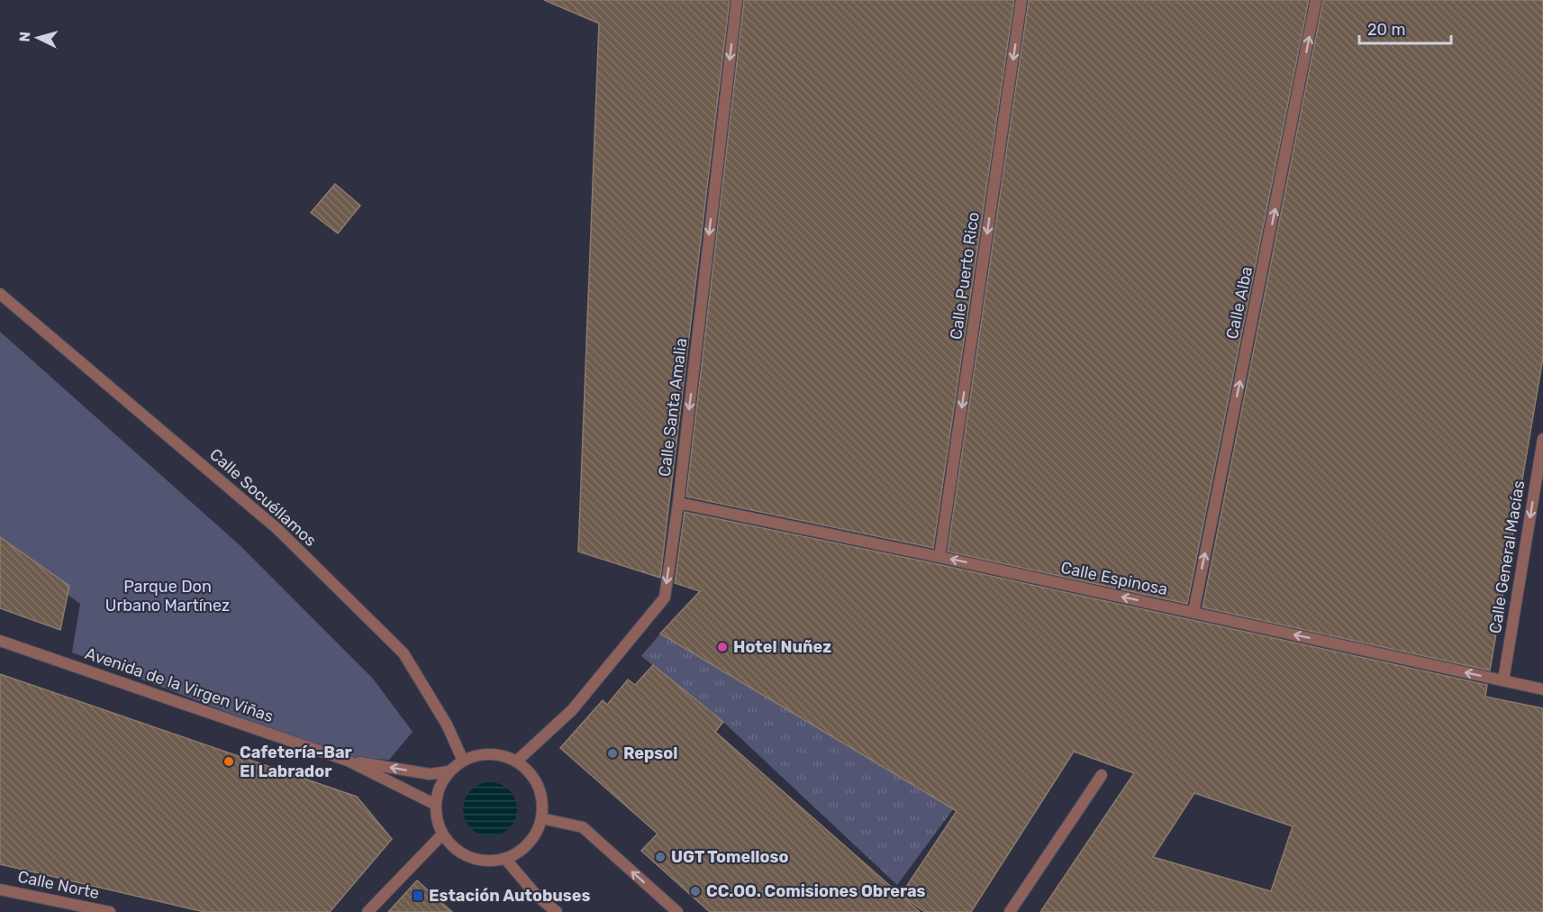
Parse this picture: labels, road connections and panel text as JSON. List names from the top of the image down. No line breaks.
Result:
{"streets":{"street":["Calle Puerto Rico","Calle Alba","Calle Santa Amalia","Calle Socuéllamos","Calle General Macías","Calle Espinosa","Avenida de la Virgen Viñas","Calle Norte"]},"crossings":[["Calle Puerto Rico","Calle Espinosa"],["Calle Alba","Calle Espinosa"],["Calle Santa Amalia","Calle Socuéllamos"],["Calle Santa Amalia","Calle Espinosa"],["Calle Santa Amalia","Avenida de la Virgen Viñas"],["Calle Socuéllamos","Avenida de la Virgen Viñas"],["Calle General Macías","Calle Espinosa"]],"one_way":["Calle Puerto Rico","Calle Alba","Calle Santa Amalia","Calle General Macías","Calle Espinosa"],"parks":["Parque Don Urbano Martínez"],"places":{"other":["Hotel Nuñez","Repsol","Cafetería-Bar El Labrador","UGT Tomelloso","CC.OO. Comisiones Obreras"],"transit":["Estación Autobuses"]},"scale_bar":"20 m","north":"left"}
